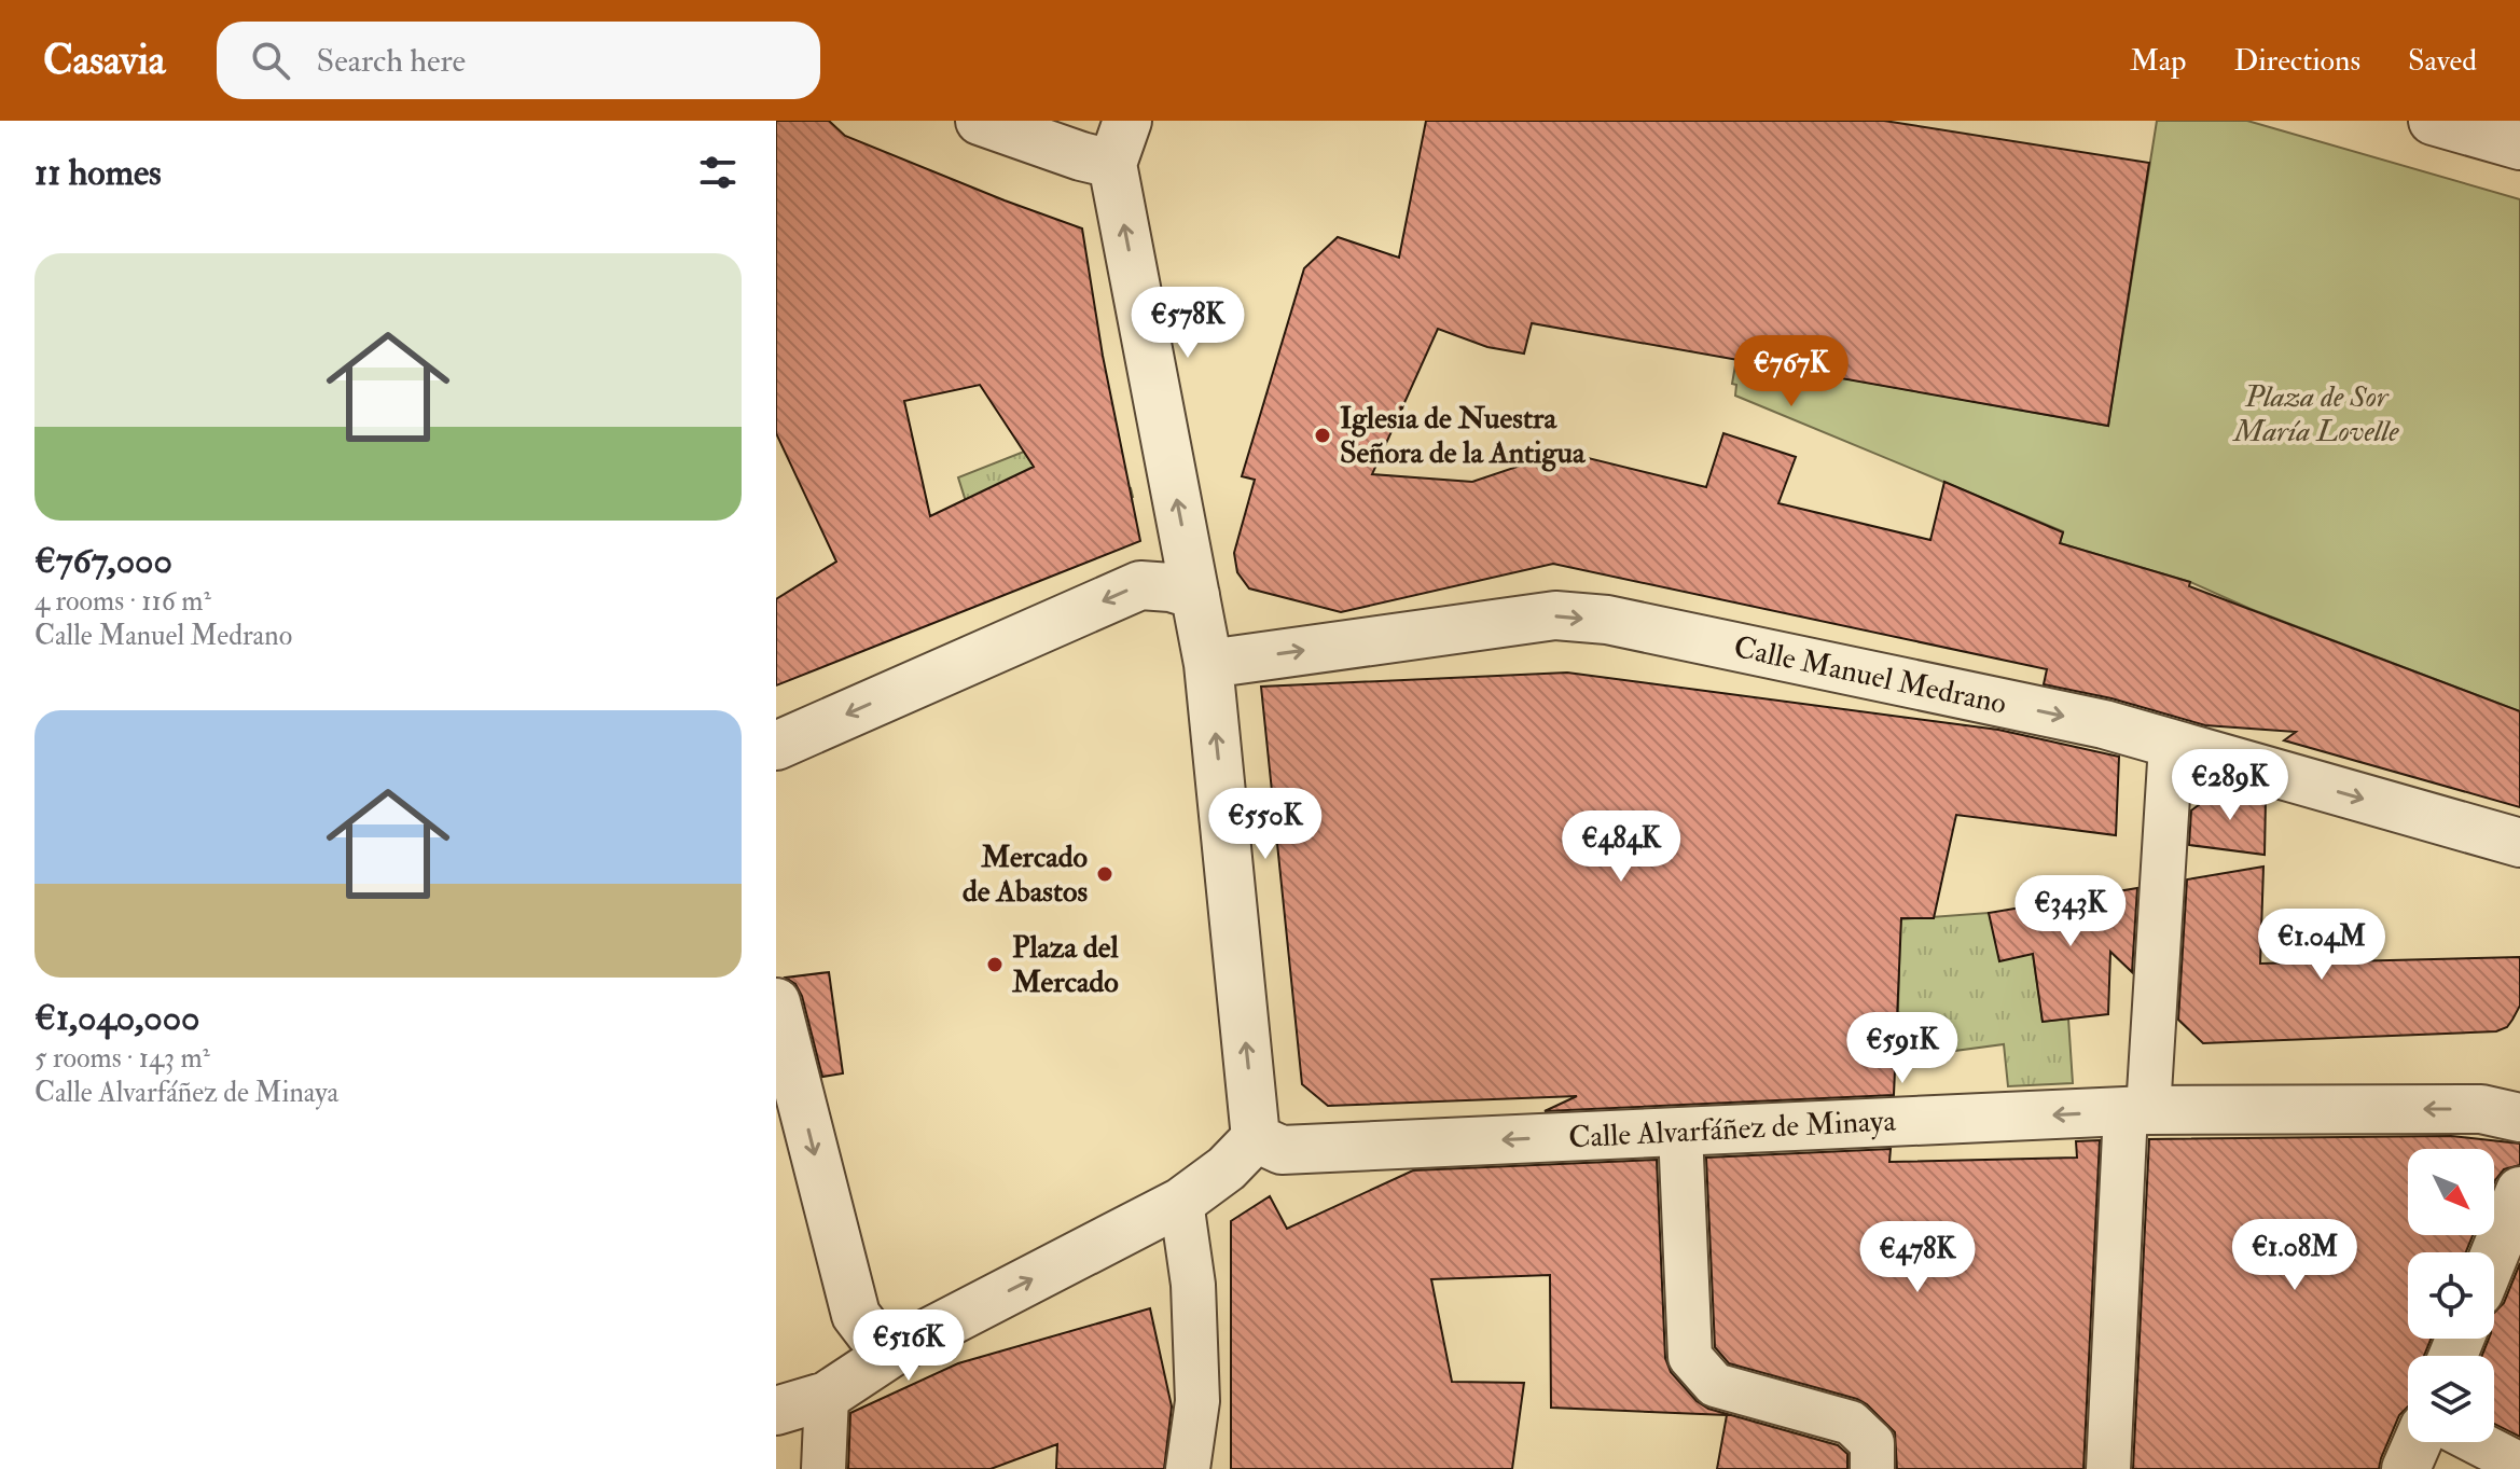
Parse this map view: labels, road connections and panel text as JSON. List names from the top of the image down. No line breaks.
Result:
{"streets":{"street":["Calle Manuel Medrano","Calle Alvarfáñez de Minaya"]},"one_way":["Calle Manuel Medrano","Calle Alvarfáñez de Minaya"],"parks":["Plaza de Sor María Lovelle"],"places":["Iglesia de Nuestra Señora de la Antigua","Mercado de Abastos","Plaza del Mercado"],"north":"bottom right","page":{"header":"Casavia","search":"Search here","nav":["Map","Directions","Saved"],"heading":"11 homes","list":[{"name":"€767,000","note":"4 rooms · 116 m² · Calle Manuel Medrano"},{"name":"€1,040,000","note":"5 rooms · 143 m² · Calle Alvarfáñez de Minaya"}],"price":["€578K","€767K","€289K","€550K","€484K","€343K","€1.04M","€591K","€1.08M","€478K","€516K"]}}
